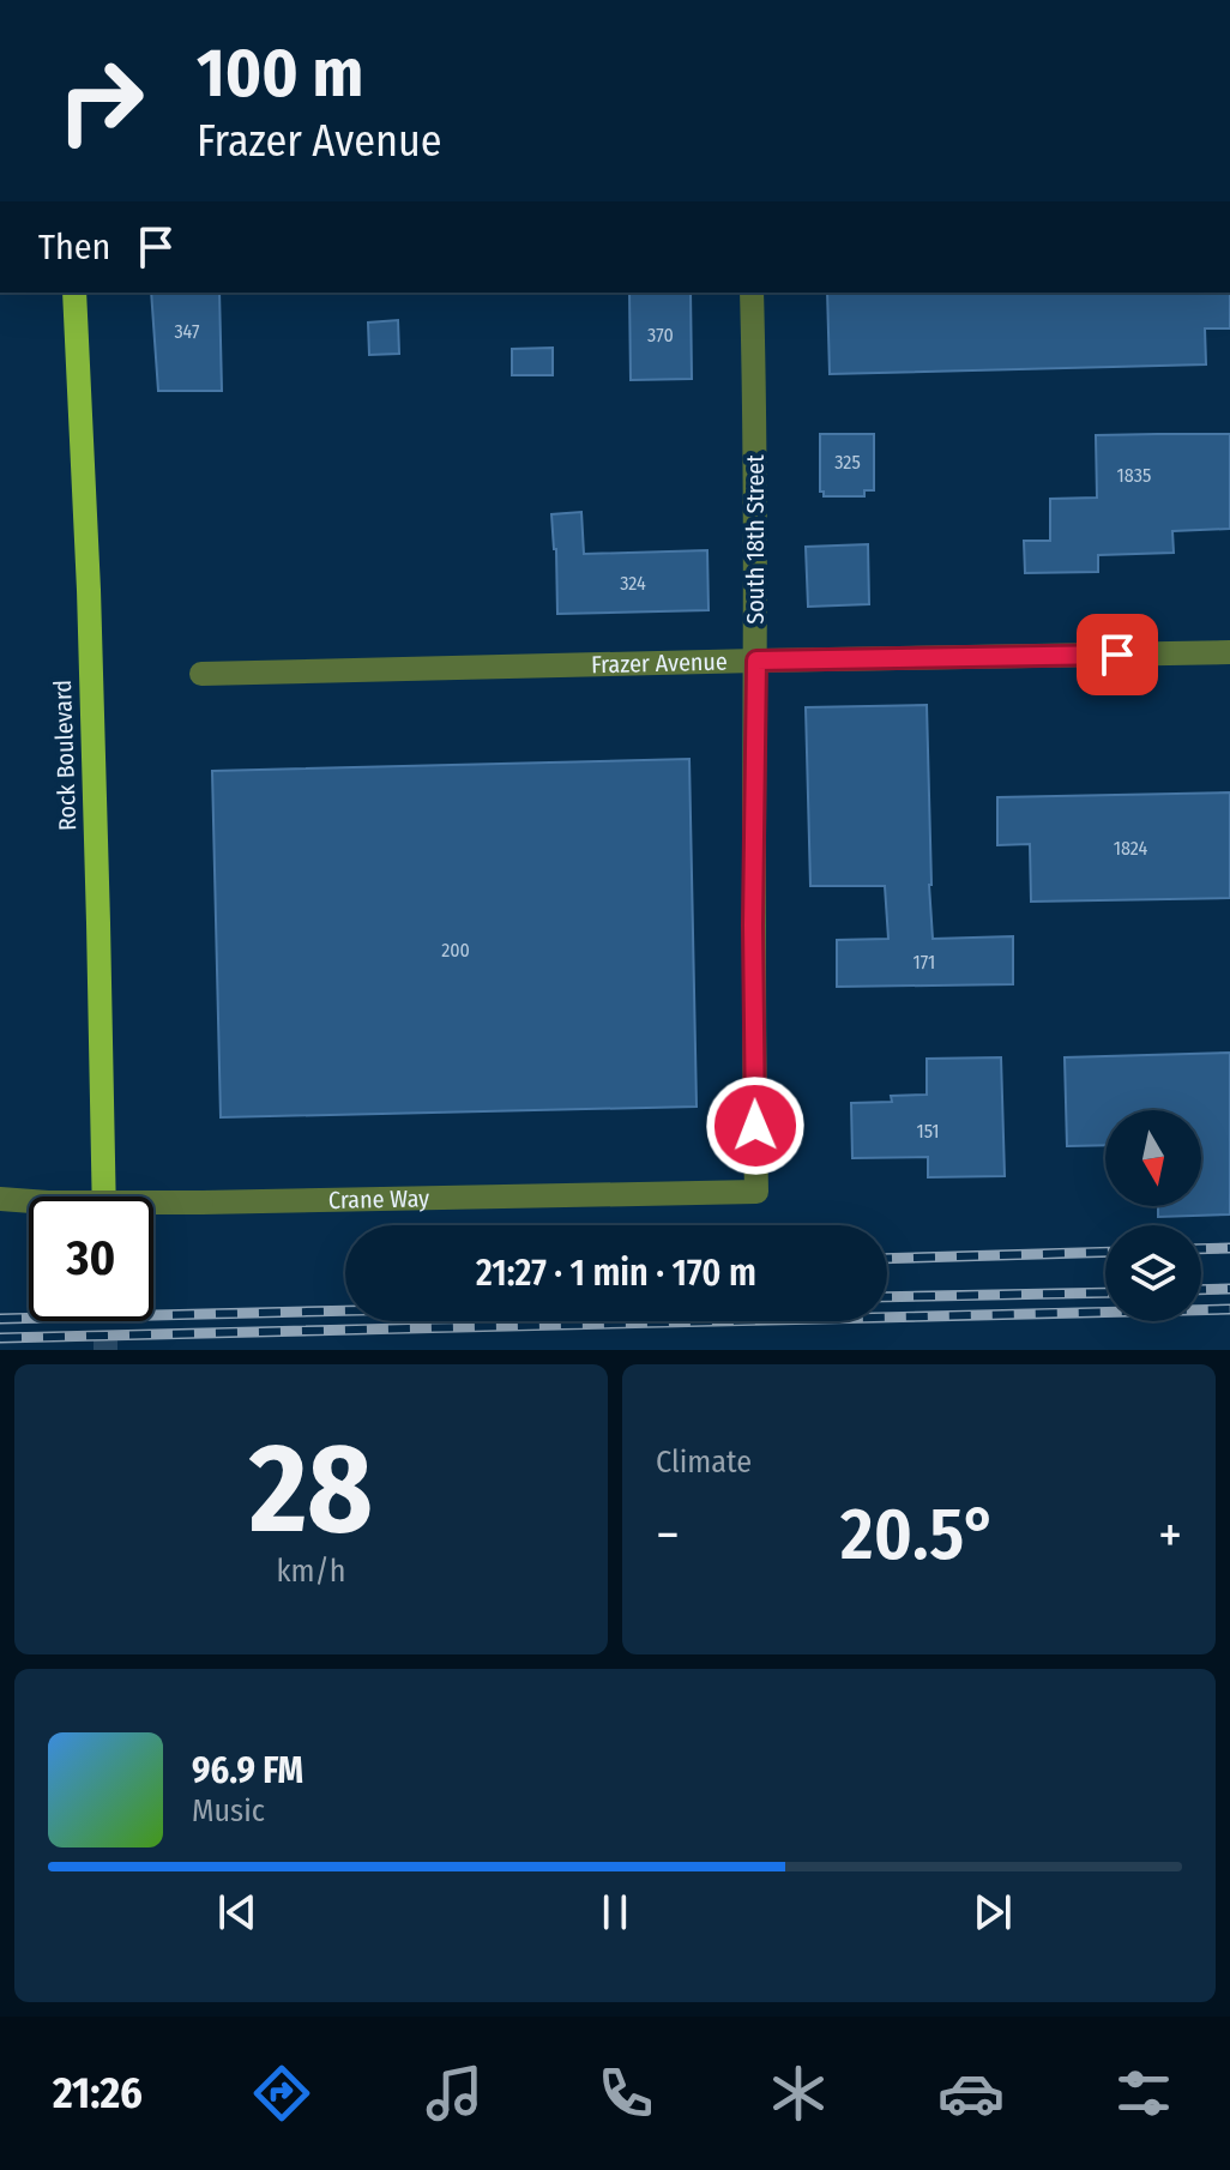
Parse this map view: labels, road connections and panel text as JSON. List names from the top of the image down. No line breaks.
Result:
{"streets":{"main road":["Rock Boulevard"],"street":["South 18th Street","Frazer Avenue","Crane Way"]},"crossings":[["South 18th Street","Frazer Avenue"],["South 18th Street","Crane Way"]],"house_numbers":["347","370","325","1835","324","1824","200","171","151"],"north":"bottom","page":{"turn":["100 m","Frazer Avenue"],"then":"Then","limit":"30","trip":"21:27 · 1 min · 170 m","tile":[["28","km/h"],"Climate"],"heat":["−","20.5°","+"],"song":["96.9 FM","Music"],"tabs":"21:26"}}
